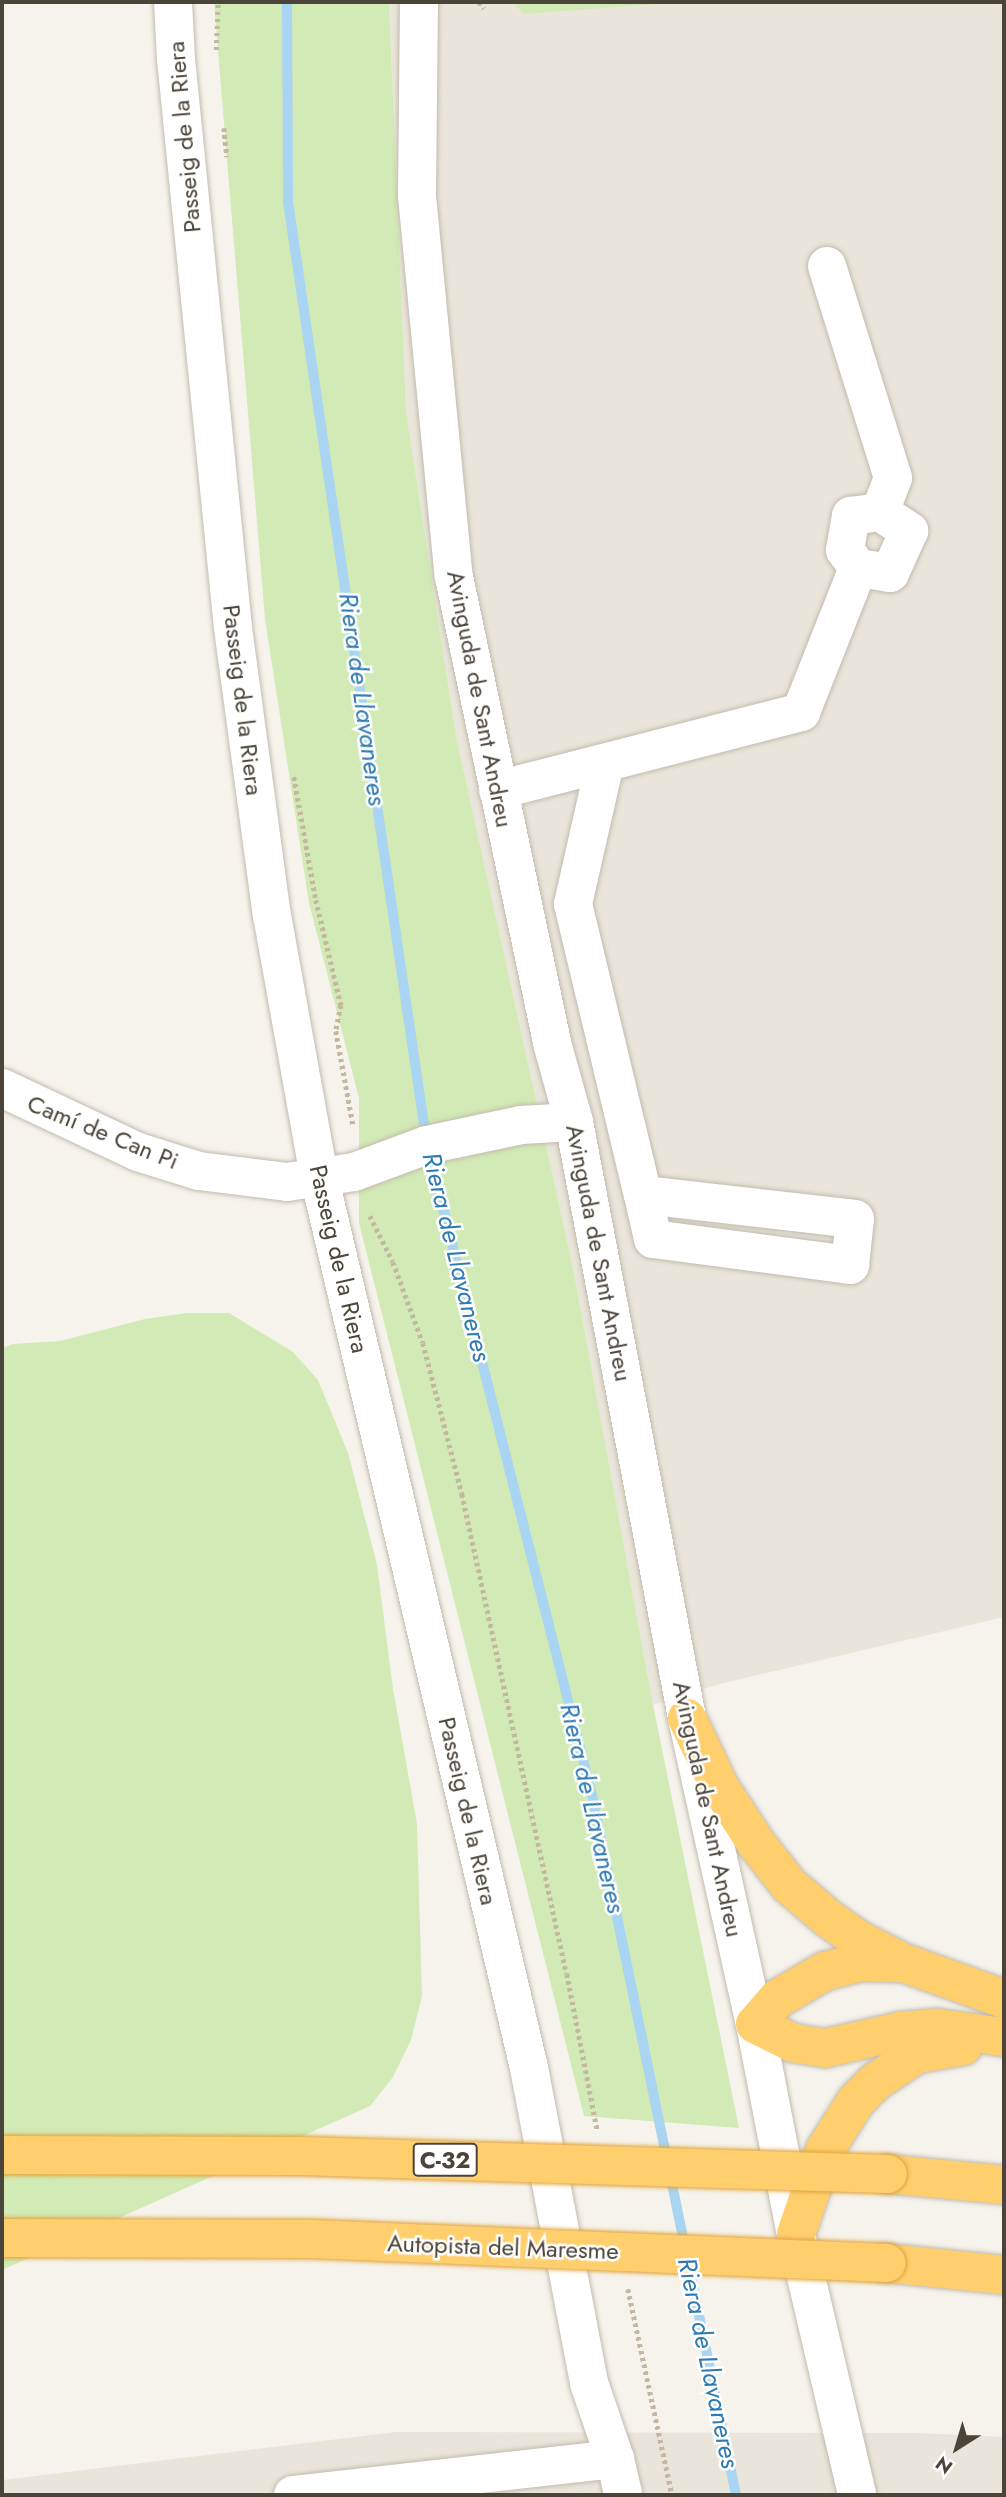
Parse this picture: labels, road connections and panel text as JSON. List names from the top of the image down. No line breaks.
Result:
{"streets":{"highway":["C-32","Autopista del Maresme"],"street":["Passeig de la Riera","Avinguda de Sant Andreu","Camí de Can Pi"]},"crossings":[["Passeig de la Riera","Camí de Can Pi"],["Avinguda de Sant Andreu","Camí de Can Pi"]],"water":["Riera de Llavaneres"],"north":"bottom left"}
